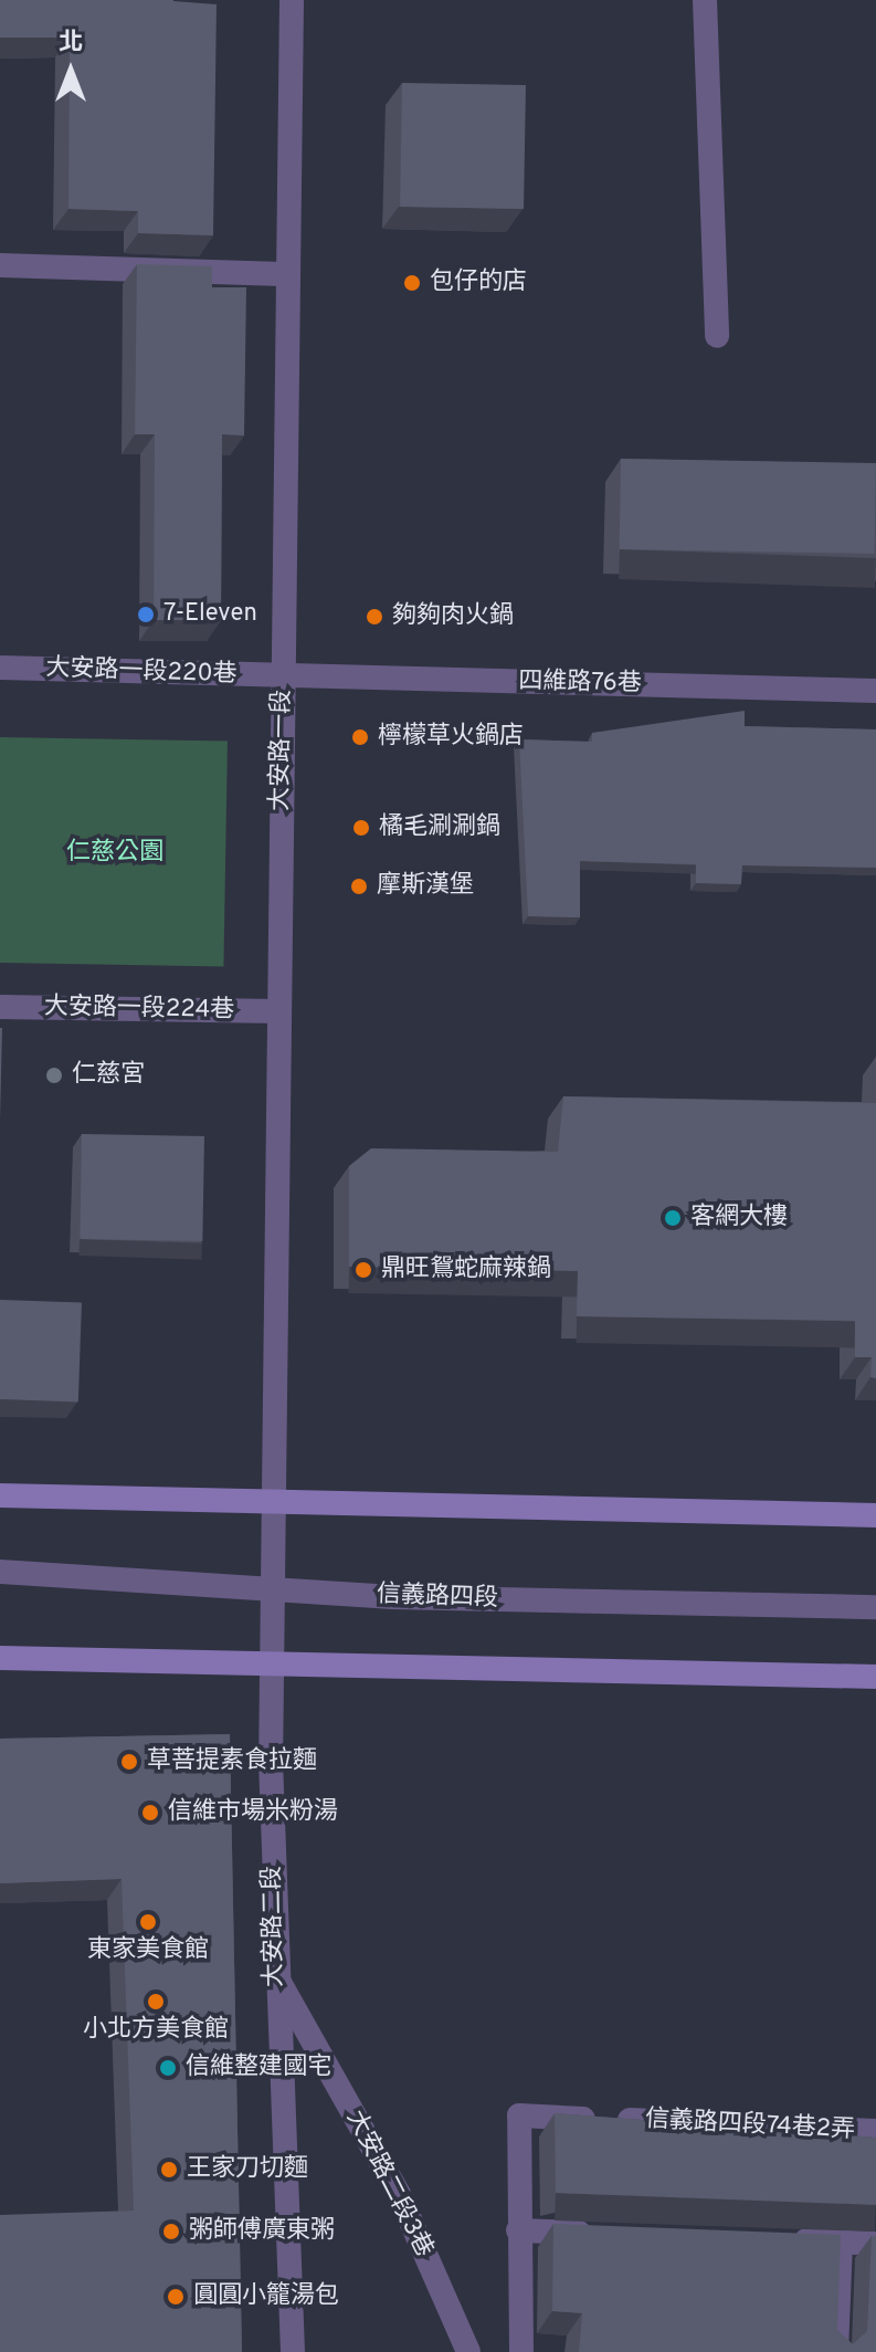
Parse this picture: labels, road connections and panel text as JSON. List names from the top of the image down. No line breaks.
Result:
{"streets":{"street":["大安路一段220巷","四維路76巷","大安路一段","大安路一段224巷","信義路四段","大安路二段","信義路四段74巷2弄","大安路二段3巷"]},"crossings":[["大安路一段220巷","四維路76巷"],["大安路一段220巷","大安路一段"],["四維路76巷","大安路一段"],["大安路一段","大安路一段224巷"],["大安路一段","大安路二段"],["信義路四段","大安路二段"],["大安路二段","大安路二段3巷"]],"parks":["仁慈公園"],"places":["包仔的店","7-Eleven","夠夠肉火鍋","檸檬草火鍋店","橘毛涮涮鍋","摩斯漢堡","仁慈宮","客網大樓","鼎旺鴛蛇麻辣鍋","草菩提素食拉麵","信維市場米粉湯","東家美食館","小北方美食館","信維整建國宅","王家刀切麵","粥師傅廣東粥","圓圓小籠湯包"],"north":"top"}
